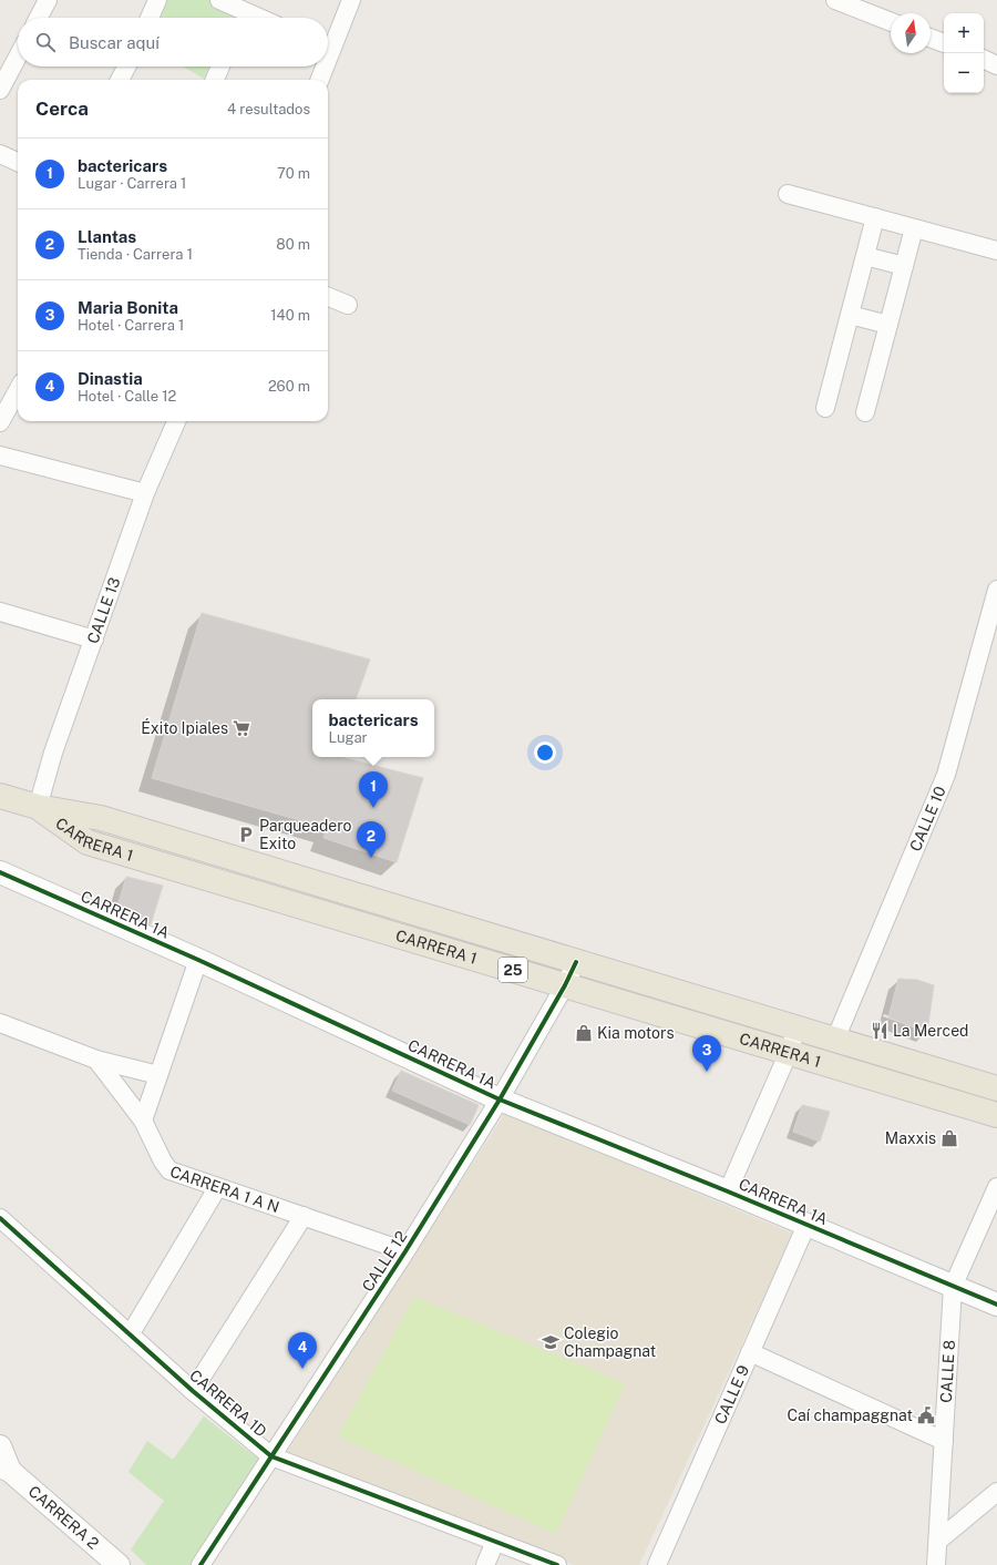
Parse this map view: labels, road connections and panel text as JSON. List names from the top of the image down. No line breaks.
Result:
{"streets":{"main road":["CARRERA 1","25"],"street":["CALLE 13","CALLE 10","CARRERA 1A","CARRERA 1 A N","CALLE 12","CALLE 8","CALLE 9","CARRERA 1D","CARRERA 2"]},"crossings":[["CALLE 13","CARRERA 1"],["CALLE 10","CARRERA 1"],["CARRERA 1","CALLE 12"],["CARRERA 1A","CALLE 12"],["CARRERA 1A","CALLE 8"],["CARRERA 1A","CALLE 9"],["CARRERA 1 A N","CALLE 12"],["CALLE 12","CARRERA 1D"]],"places":{"supermarket":["Éxito Ipiales"],"parking":["Parqueadero Exito"],"restaurant":["La Merced"],"shop":["Kia motors","Maxxis"],"school or university":["Colegio Champagnat"],"public building":["Caí champaggnat"]},"north":"top","page":{"map_buttons":["+","−"],"search":"Buscar aquí","heading":["Cerca","4 resultados"],"list":[{"mark":"1","name":"bactericars","note":"Lugar · Carrera 1","value":"70 m"},{"mark":"2","name":"Llantas","note":"Tienda · Carrera 1","value":"80 m"},{"mark":"3","name":"Maria Bonita","note":"Hotel · Carrera 1","value":"140 m"},{"mark":"4","name":"Dinastia","note":"Hotel · Calle 12","value":"260 m"}],"popup":["bactericars","Lugar"],"pins":["1","2","3","4"]}}
